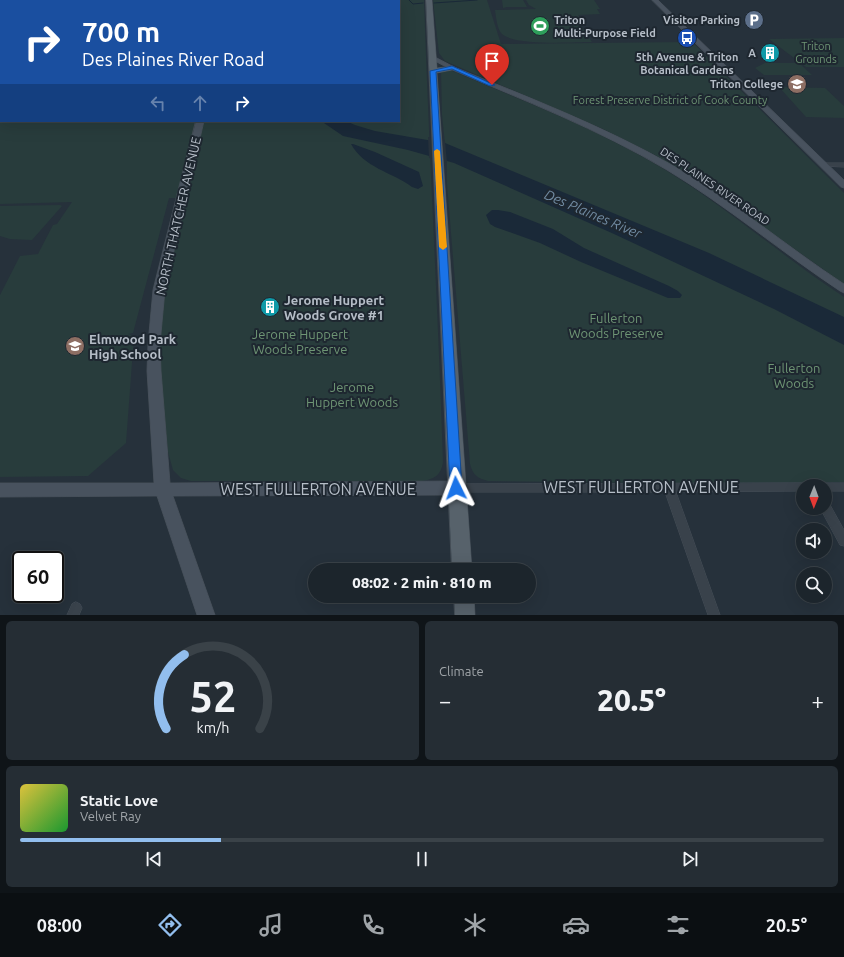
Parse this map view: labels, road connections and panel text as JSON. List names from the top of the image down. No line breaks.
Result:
{"streets":{"street":["DES PLAINES RIVER ROAD","NORTH THATCHER AVENUE","WEST FULLERTON AVENUE"]},"crossings":[["NORTH THATCHER AVENUE","WEST FULLERTON AVENUE"]],"water":["Des Plaines River"],"parks":["Triton Grounds","Forest Preserve District of Cook County","Fullerton Woods Preserve","Jerome Huppert Woods Preserve","Fullerton Woods","Jerome Huppert Woods"],"places":{"parking":["Visitor Parking"],"sports":["Triton Multi-Purpose Field"],"bus stop":["5th Avenue & Triton Botanical Gardens"],"building":["A","Jerome Huppert Woods Grove #1"],"school or university":["Triton College","Elmwood Park High School"]},"north":"bottom","page":{"turn":["700 m","Des Plaines River Road"],"limit":"60","trip":"08:02 · 2 min · 810 m","tile":"Climate","heat":["−","20.5°","+"],"song":["Static Love","Velvet Ray"],"tabs":["08:00","20.5°"],"gauge":["52","km/h"]}}
